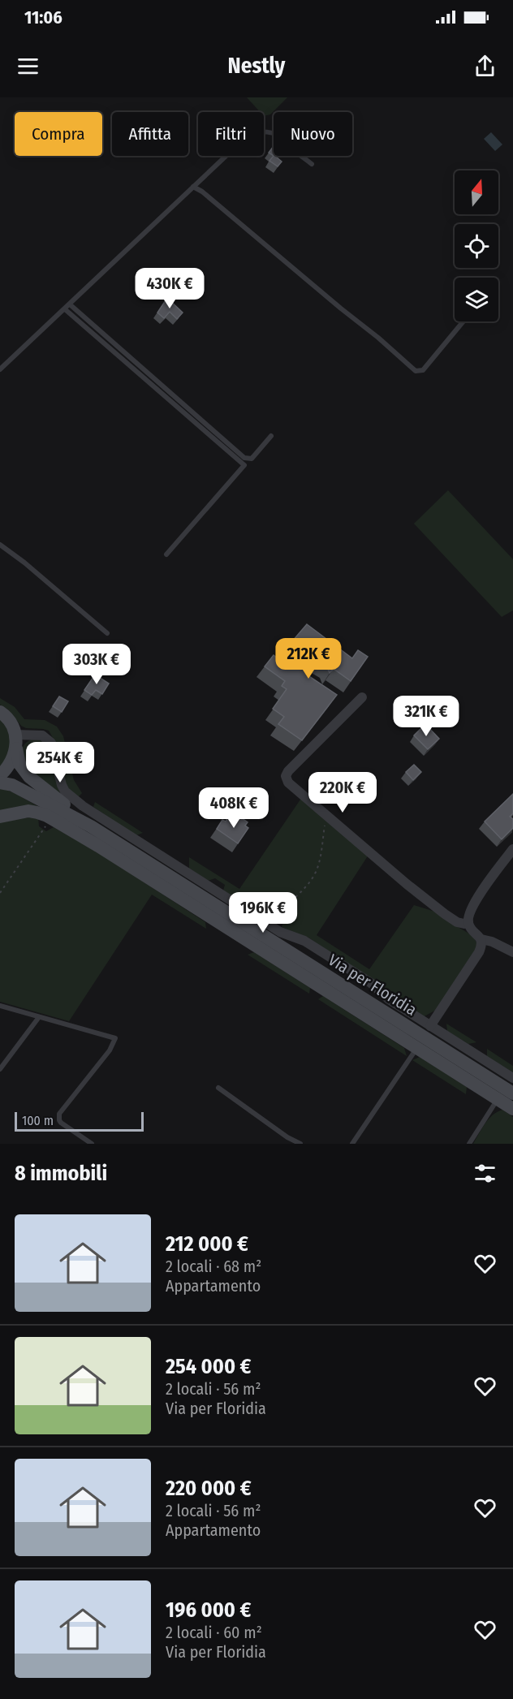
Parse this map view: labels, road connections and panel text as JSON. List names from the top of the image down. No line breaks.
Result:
{"streets":{"main road":["Via per Floridia"]},"scale_bar":"100 m","north":"top","page":{"status":"11:06","header":"Nestly","chip":["Compra","Affitta","Filtri","Nuovo"],"price":["430K €","212K €","303K €","321K €","254K €","220K €","408K €","196K €"],"scale":"100 m","heading":"8 immobili","list":[{"name":"212 000 €","note":"2 locali · 68 m² · Appartamento"},{"name":"254 000 €","note":"2 locali · 56 m² · Via per Floridia"},{"name":"220 000 €","note":"2 locali · 56 m² · Appartamento"},{"name":"196 000 €","note":"2 locali · 60 m² · Via per Floridia"}]}}
